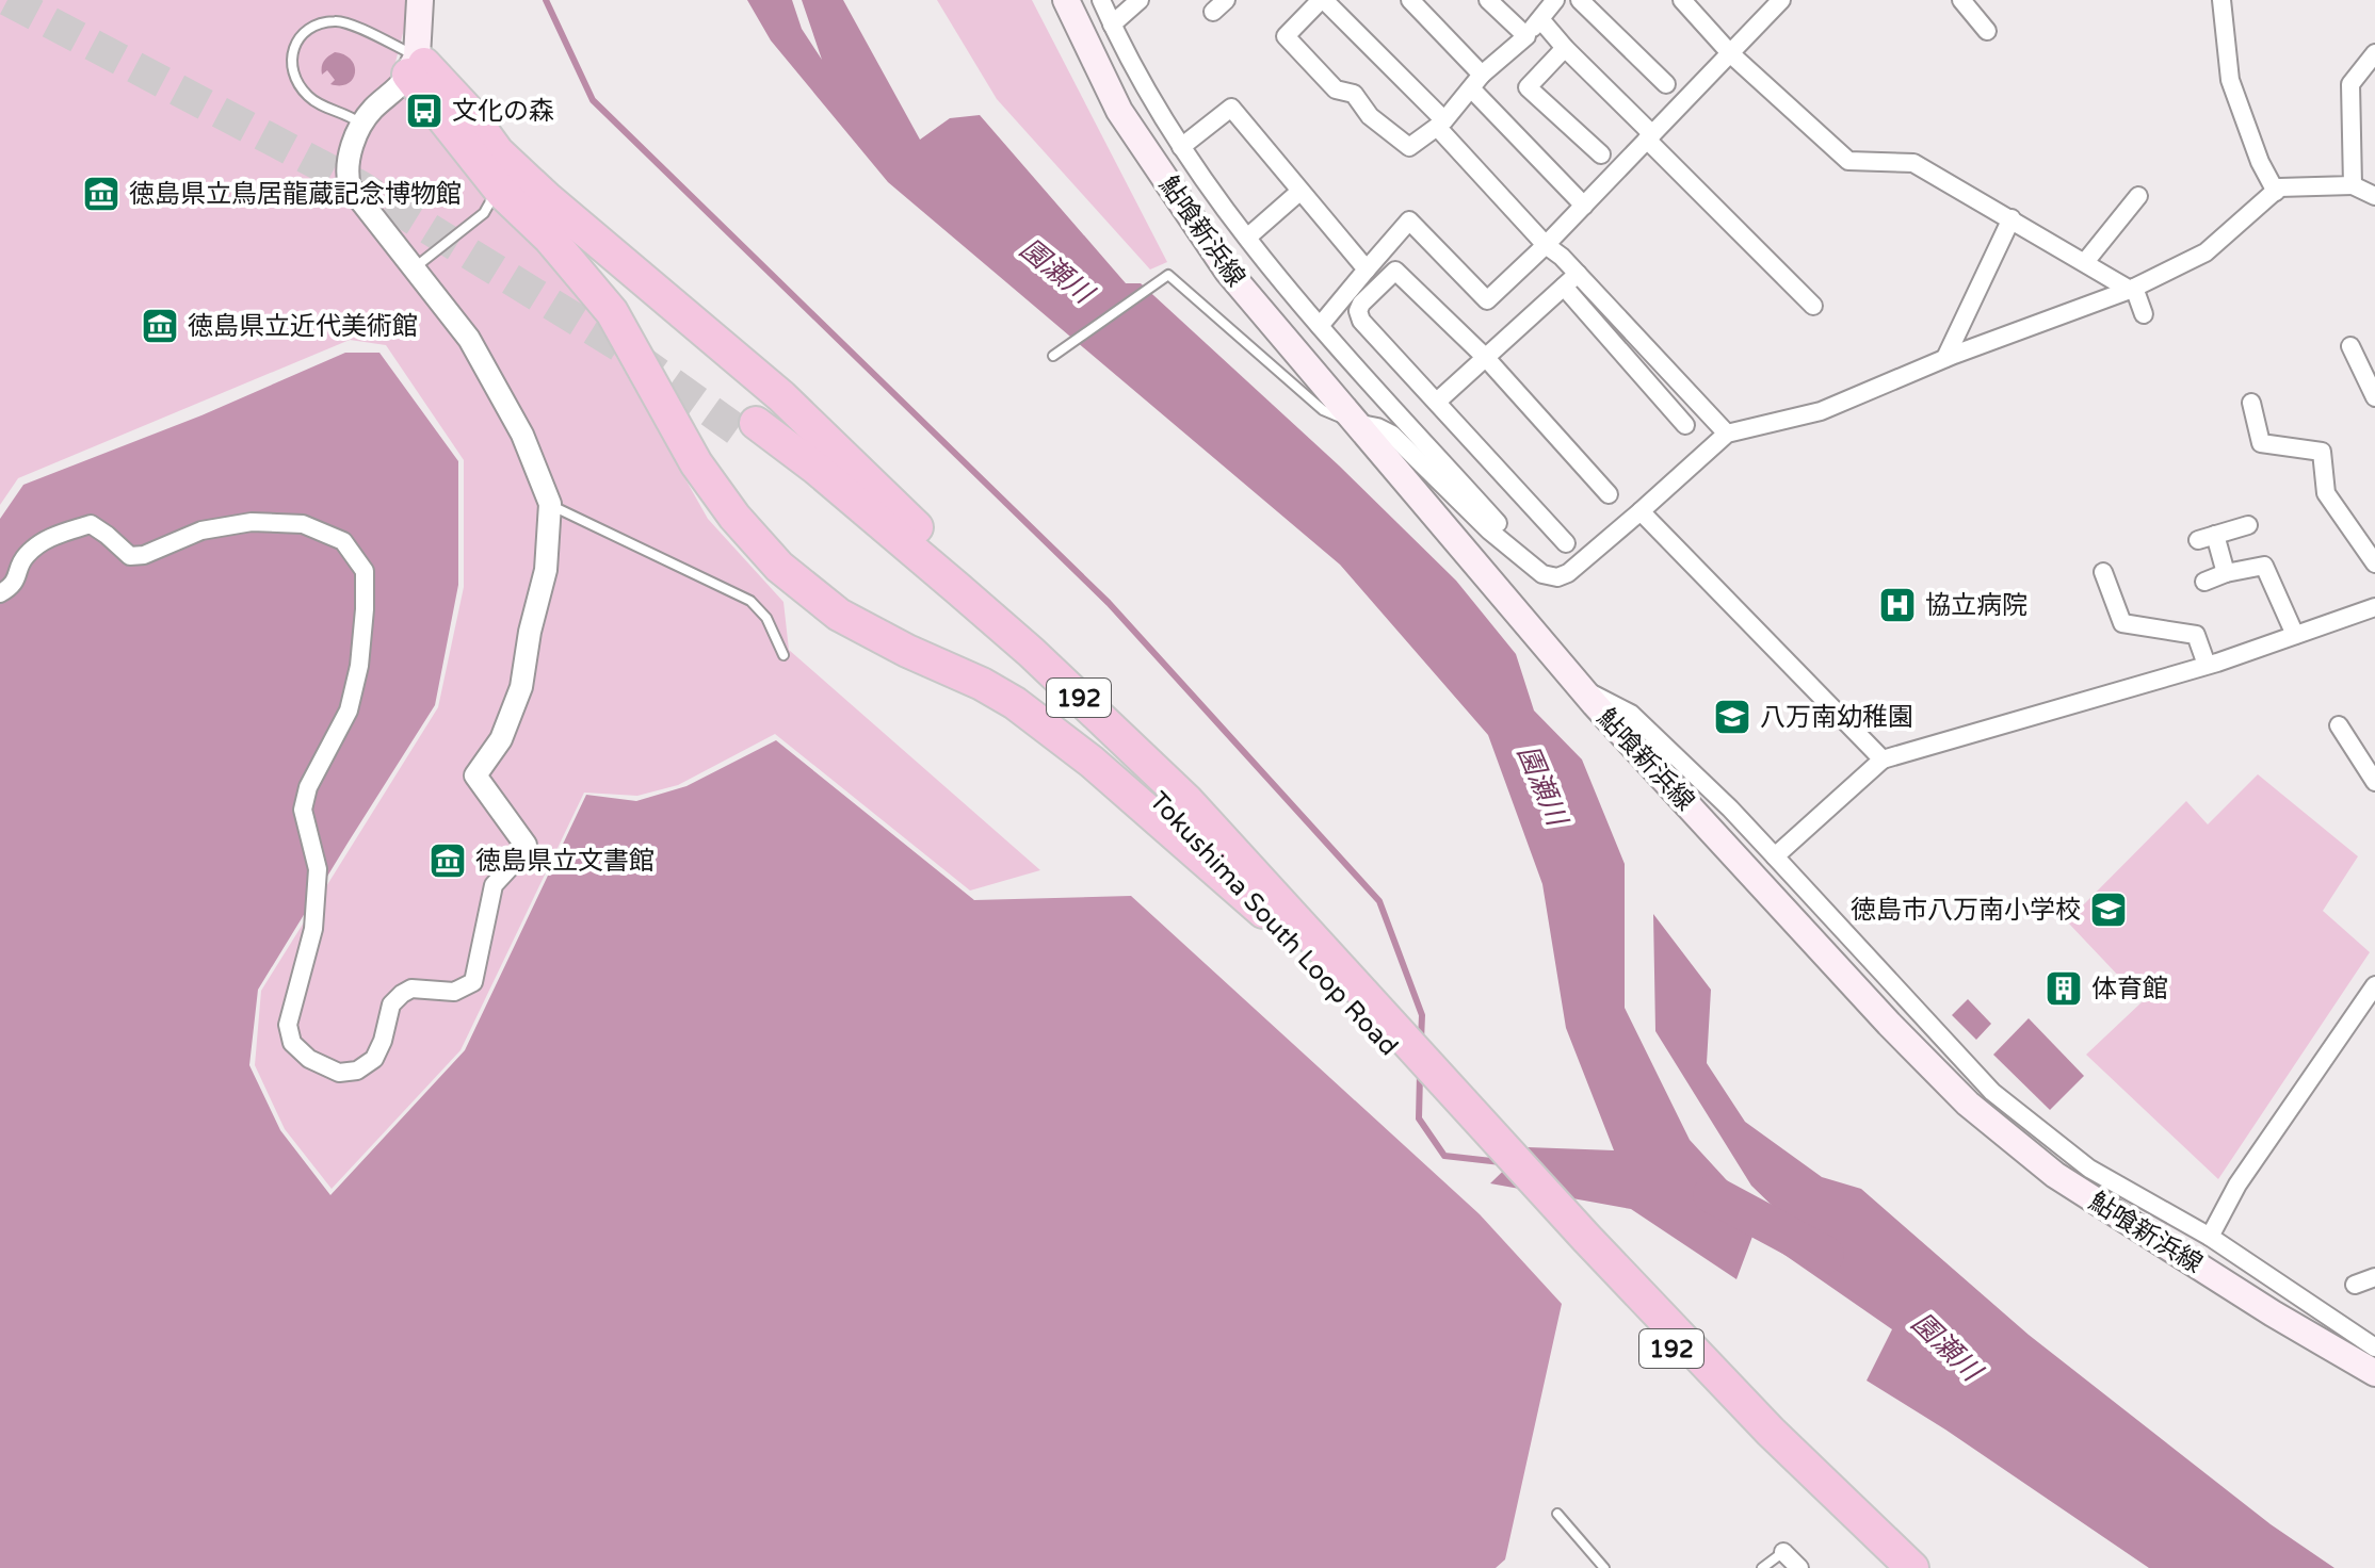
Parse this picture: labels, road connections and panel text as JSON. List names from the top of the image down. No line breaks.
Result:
{"streets":{"highway":["192","Tokushima South Loop Road"],"main road":["鮎喰新浜線"]},"crossings":[["192","Tokushima South Loop Road"]],"water":["園瀬川"],"places":{"bus stop":["文化の森"],"museum":["徳島県立鳥居龍蔵記念博物館","徳島県立近代美術館","徳島県立文書館"],"hospital":["協立病院"],"school or university":["八万南幼稚園","徳島市八万南小学校"],"building":["体育館"]}}
